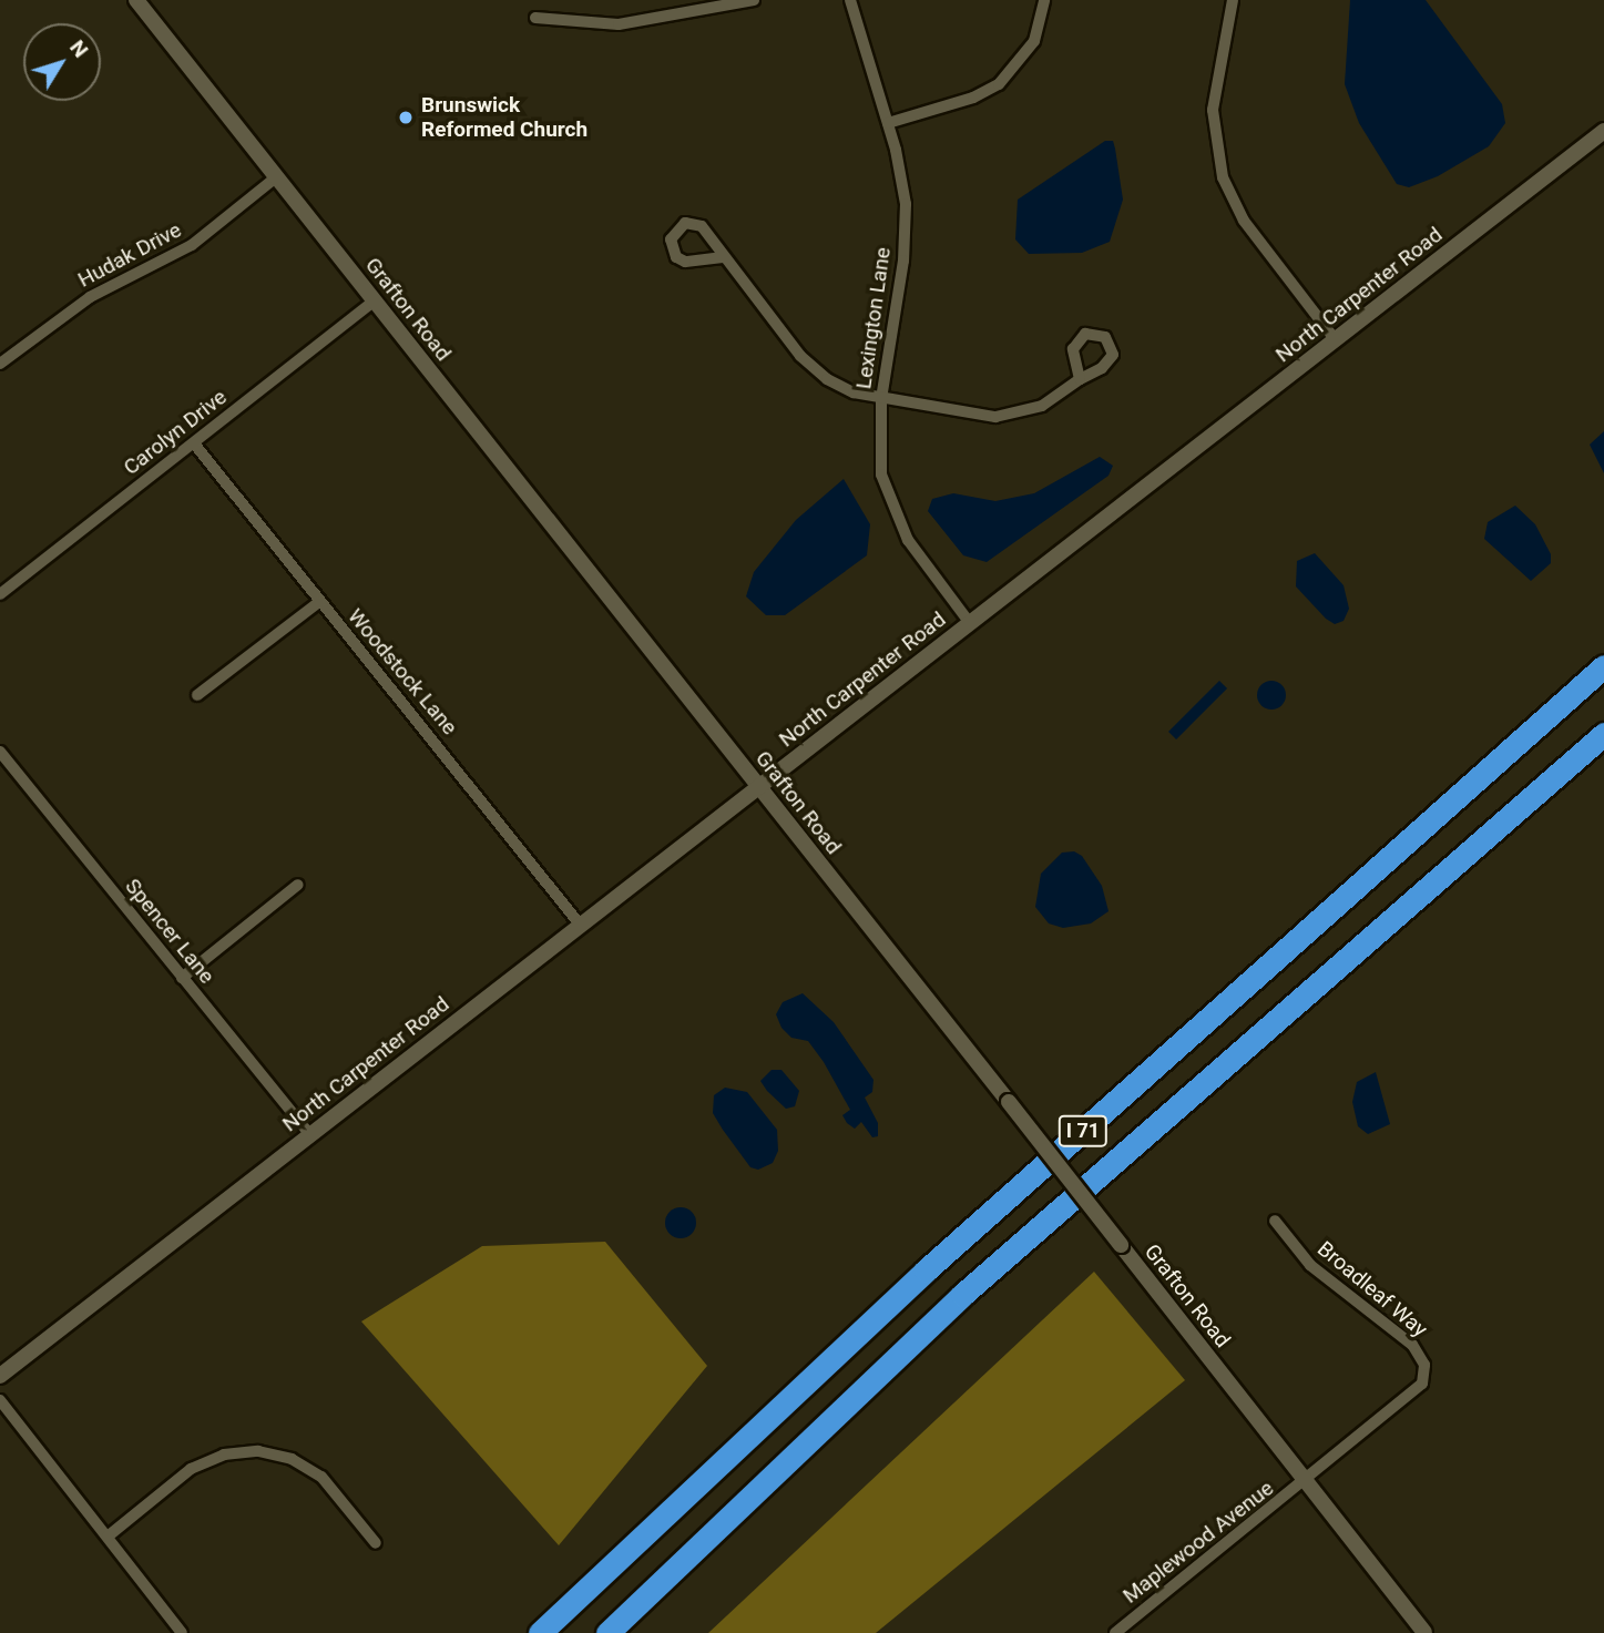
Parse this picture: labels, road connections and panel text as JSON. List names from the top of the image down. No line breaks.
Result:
{"streets":{"highway":["I 71"],"street":["Hudak Drive","North Carpenter Road","Grafton Road","Lexington Lane","Carolyn Drive","Woodstock Lane","Spencer Lane","Broadleaf Way","Maplewood Avenue"]},"crossings":[["Hudak Drive","Grafton Road"],["North Carpenter Road","Grafton Road"],["North Carpenter Road","Lexington Lane"],["North Carpenter Road","Woodstock Lane"],["North Carpenter Road","Spencer Lane"],["Grafton Road","Carolyn Drive"],["Grafton Road","Broadleaf Way"],["Grafton Road","Maplewood Avenue"],["Carolyn Drive","Woodstock Lane"],["Broadleaf Way","Maplewood Avenue"]],"places":["Brunswick Reformed Church"],"north":"top right"}
